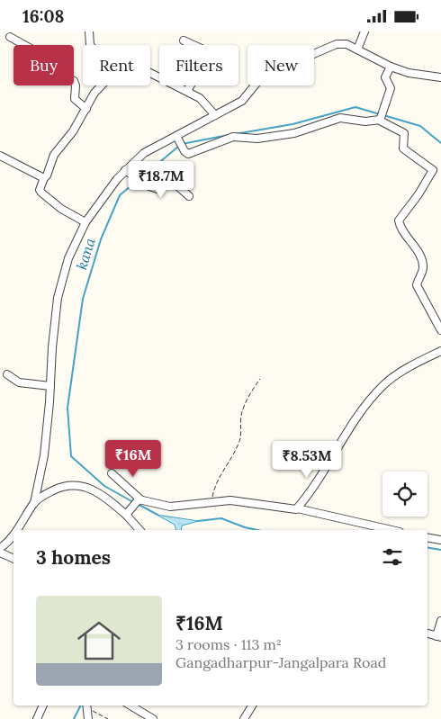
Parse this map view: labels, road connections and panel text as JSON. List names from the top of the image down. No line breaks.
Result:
{"water":["kana"],"page":{"status":"16:08","chip":["Buy","Rent","Filters","New"],"price":["₹18.7M","₹16M","₹8.53M"],"heading":"3 homes","list":[{"name":"₹16M","note":"3 rooms · 113 m² · Gangadharpur-Jangalpara Road"}]}}
